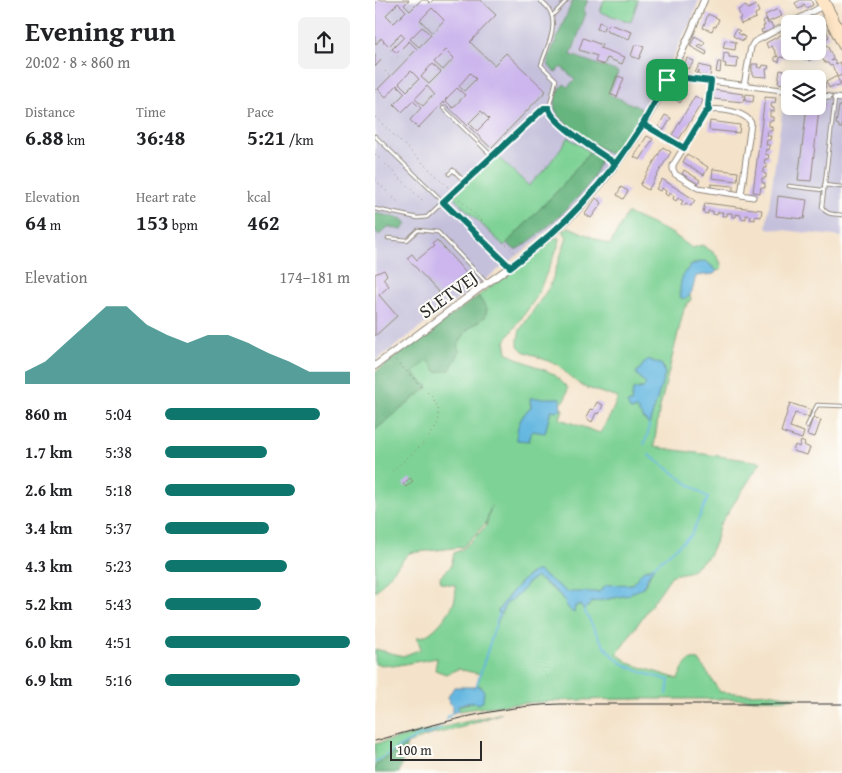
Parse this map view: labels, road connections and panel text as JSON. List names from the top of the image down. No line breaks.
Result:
{"streets":{"street":["SLETVEJ"]},"scale_bar":"100 m","page":{"heading":["Evening run","20:02 · 8 × 860 m"],"stats":[["Distance","6.88 km"],["Time","36:48"],["Pace","5:21 /km"],["Elevation","64 m"],["Heart rate","153 bpm"],["kcal","462"]],"chart":["Elevation","174–181 m"],"list":[{"name":"860 m","note":"5:04"},{"name":"1.7 km","note":"5:38"},{"name":"2.6 km","note":"5:18"},{"name":"3.4 km","note":"5:37"},{"name":"4.3 km","note":"5:23"},{"name":"5.2 km","note":"5:43"},{"name":"6.0 km","note":"4:51"},{"name":"6.9 km","note":"5:16"}],"scale":"100 m"}}
